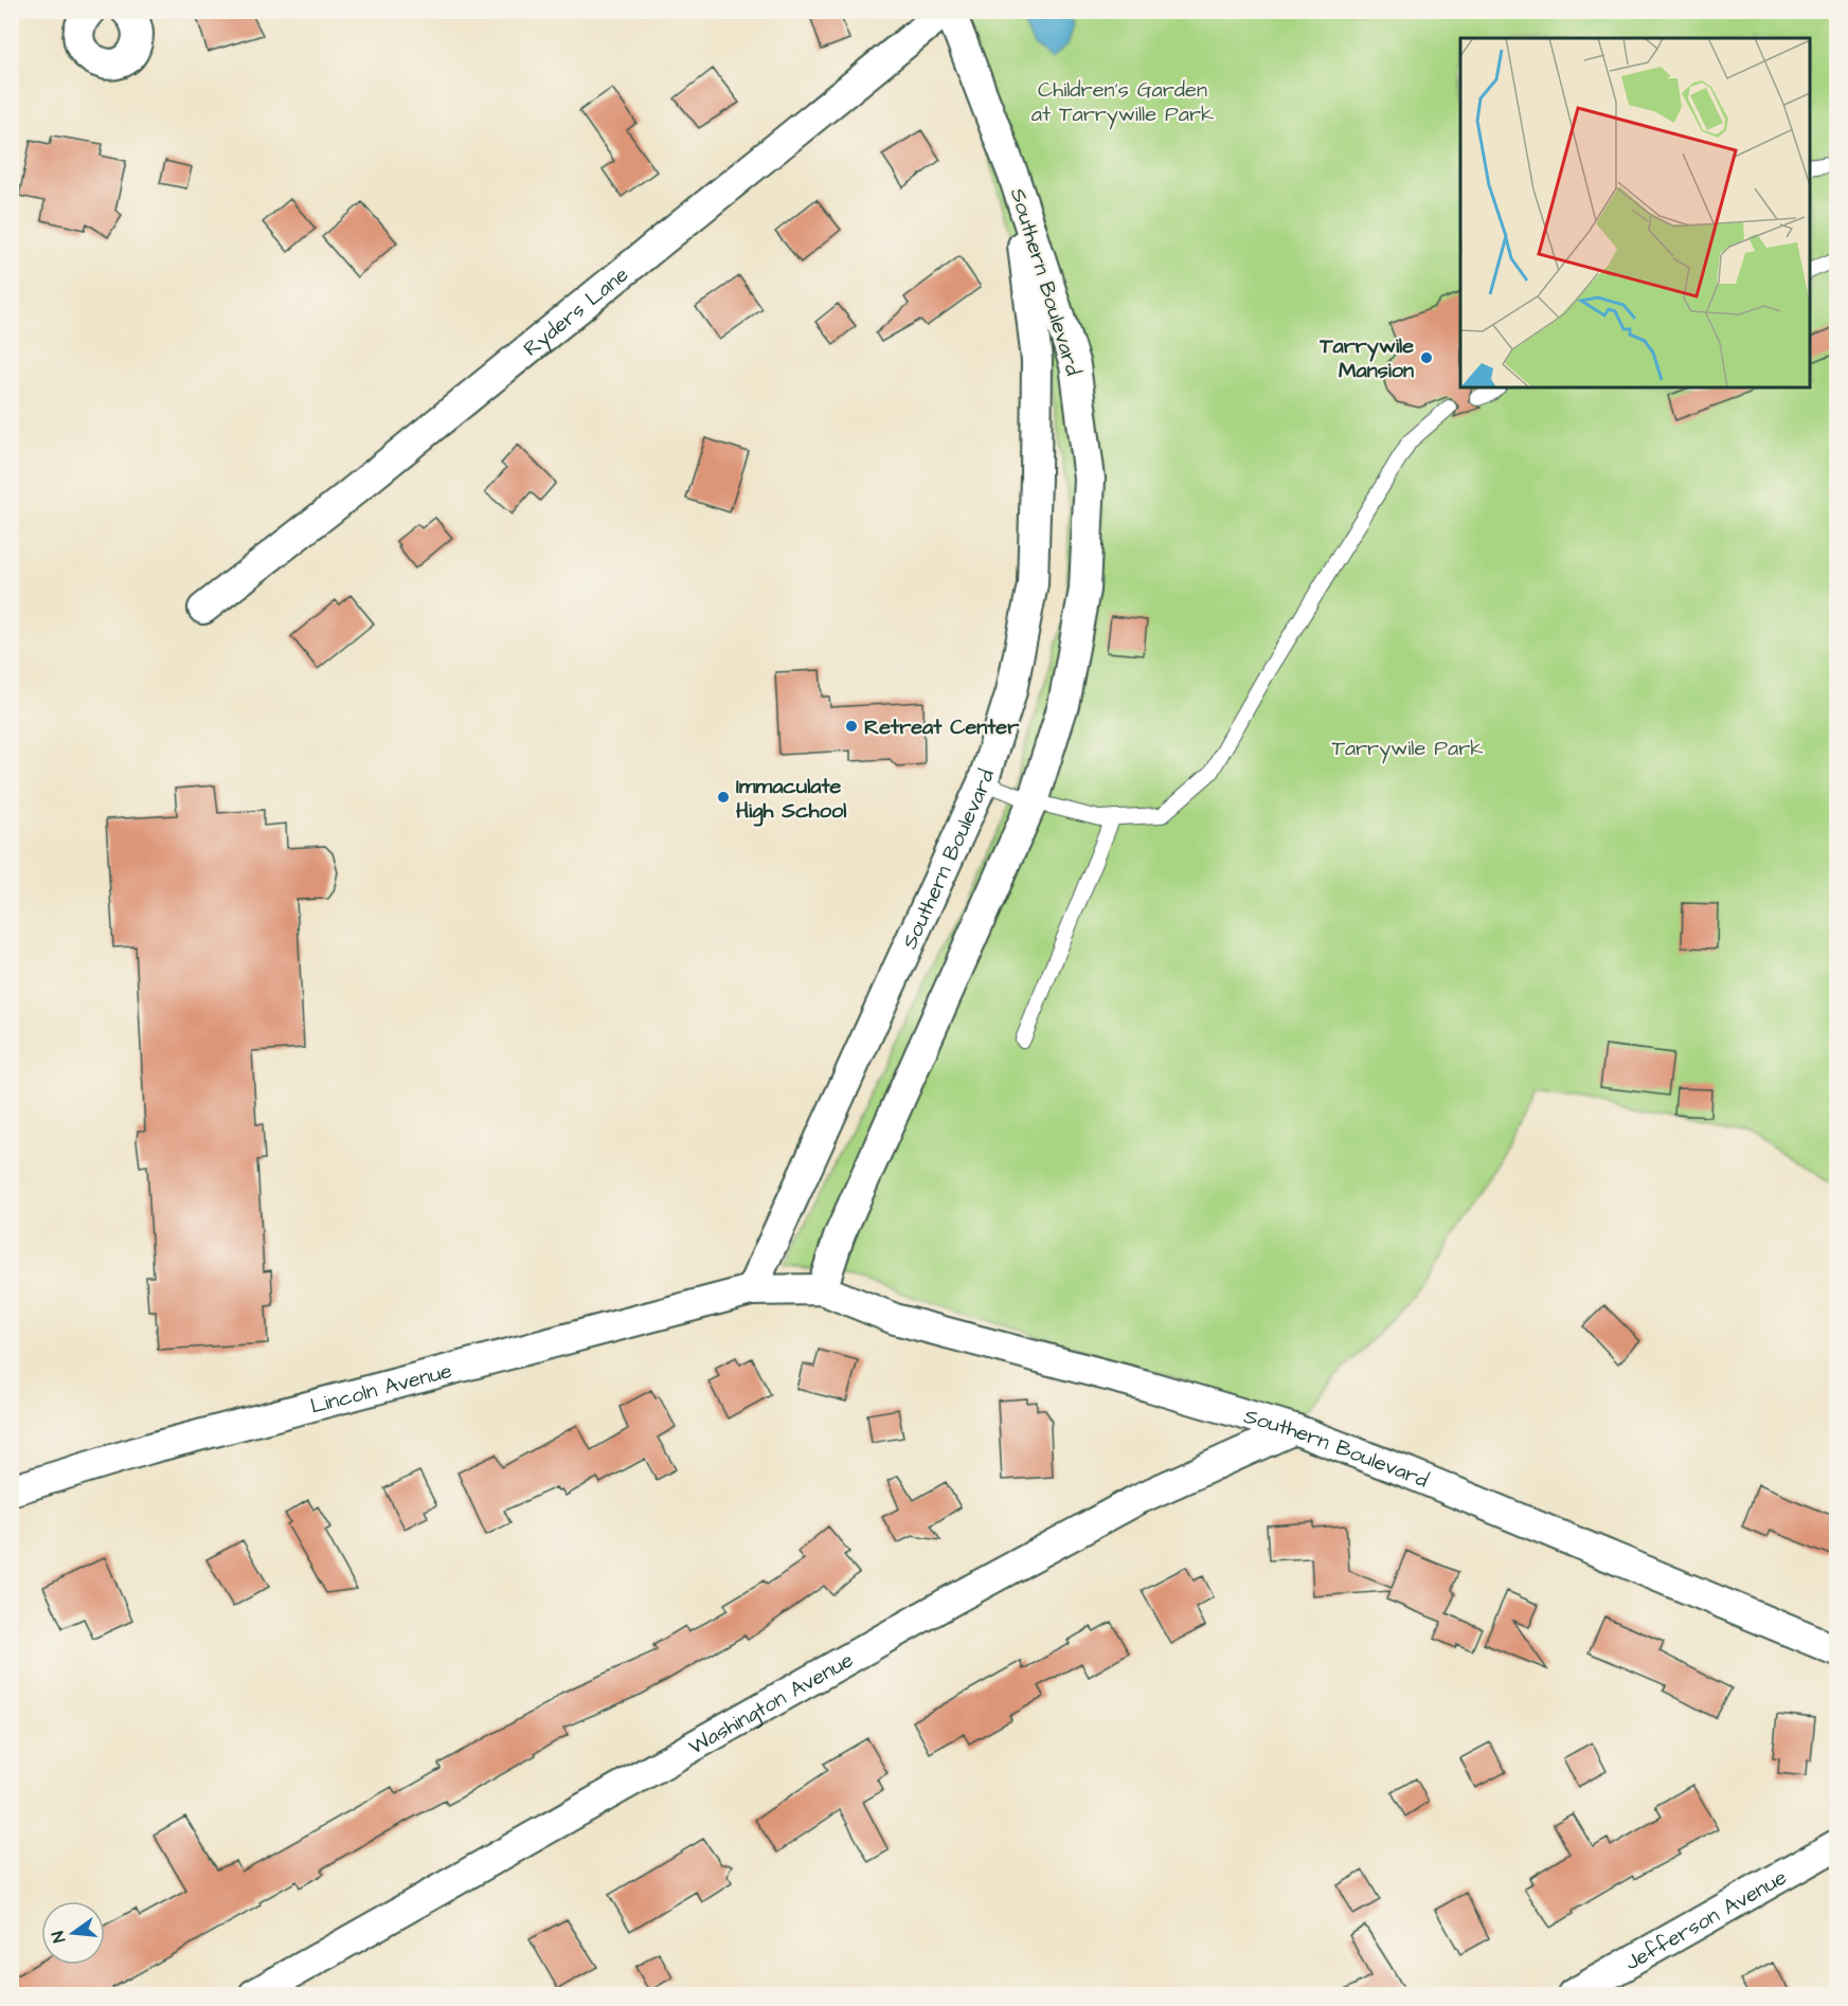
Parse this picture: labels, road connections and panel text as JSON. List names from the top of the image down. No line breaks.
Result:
{"streets":{"street":["Southern Boulevard","Ryders Lane","Lincoln Avenue","Washington Avenue","Jefferson Avenue"]},"crossings":[["Southern Boulevard","Ryders Lane"],["Southern Boulevard","Lincoln Avenue"],["Southern Boulevard","Washington Avenue"]],"parks":["Children's Garden at Tarrywille Park","Tarrywile Park"],"places":["Tarrywile Mansion","Retreat Center","Immaculate High School"],"north":"left"}
